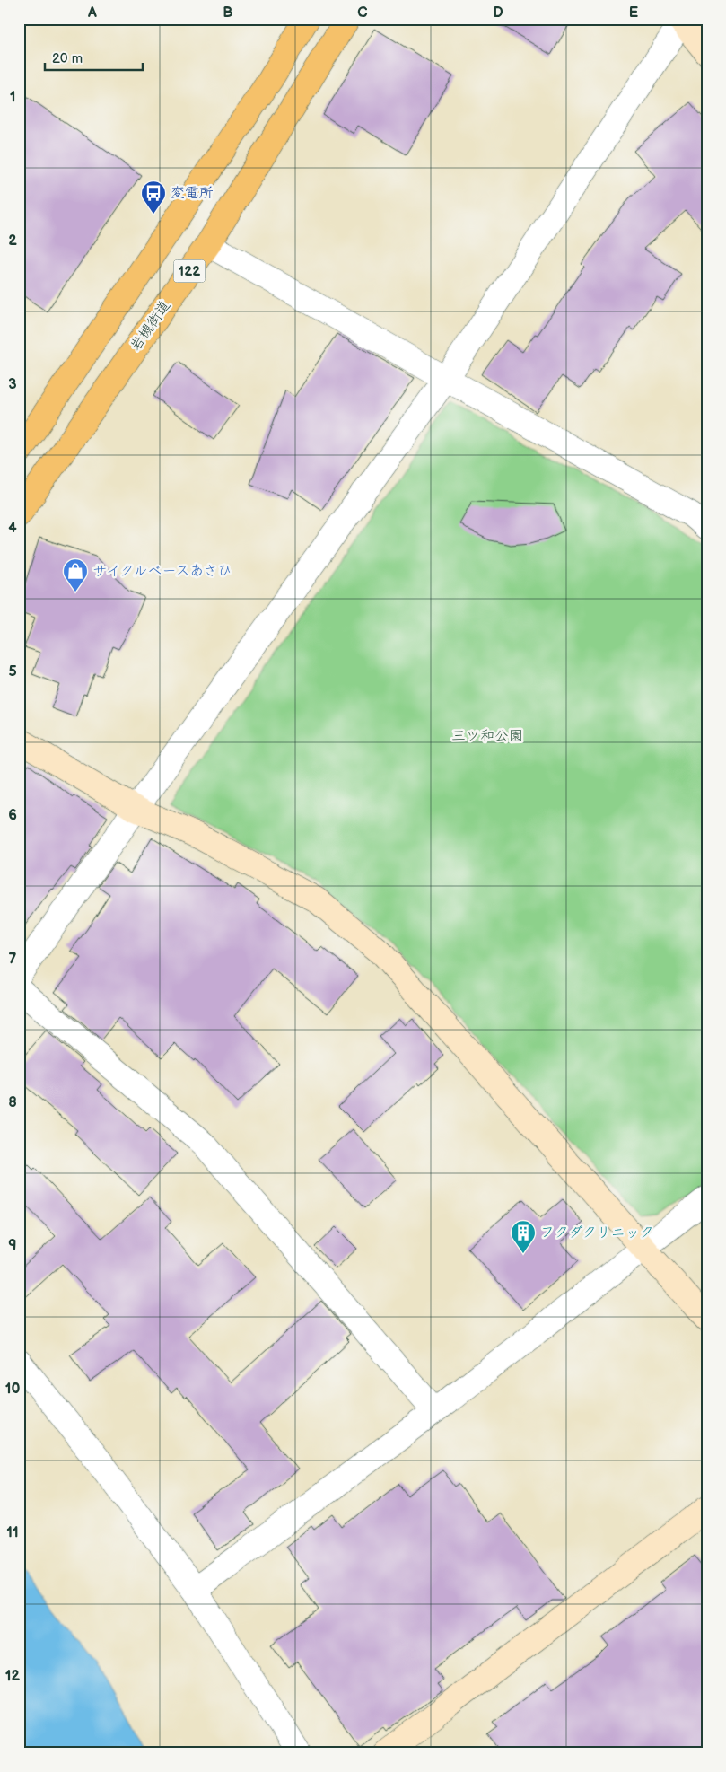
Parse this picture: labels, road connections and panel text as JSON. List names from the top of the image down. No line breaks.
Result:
{"streets":{"highway":["122","岩槻街道"]},"parks":["三ツ和公園"],"places":{"bus stop":["変電所"],"shop":["サイクルベースあさひ"],"building":["フクダクリニック"]},"scale_bar":"20 m","grid":{"columns":["A","B","C","D","E"],"rows":["1","2","3","4","5","6","7","8","9","10","11","12"]}}
